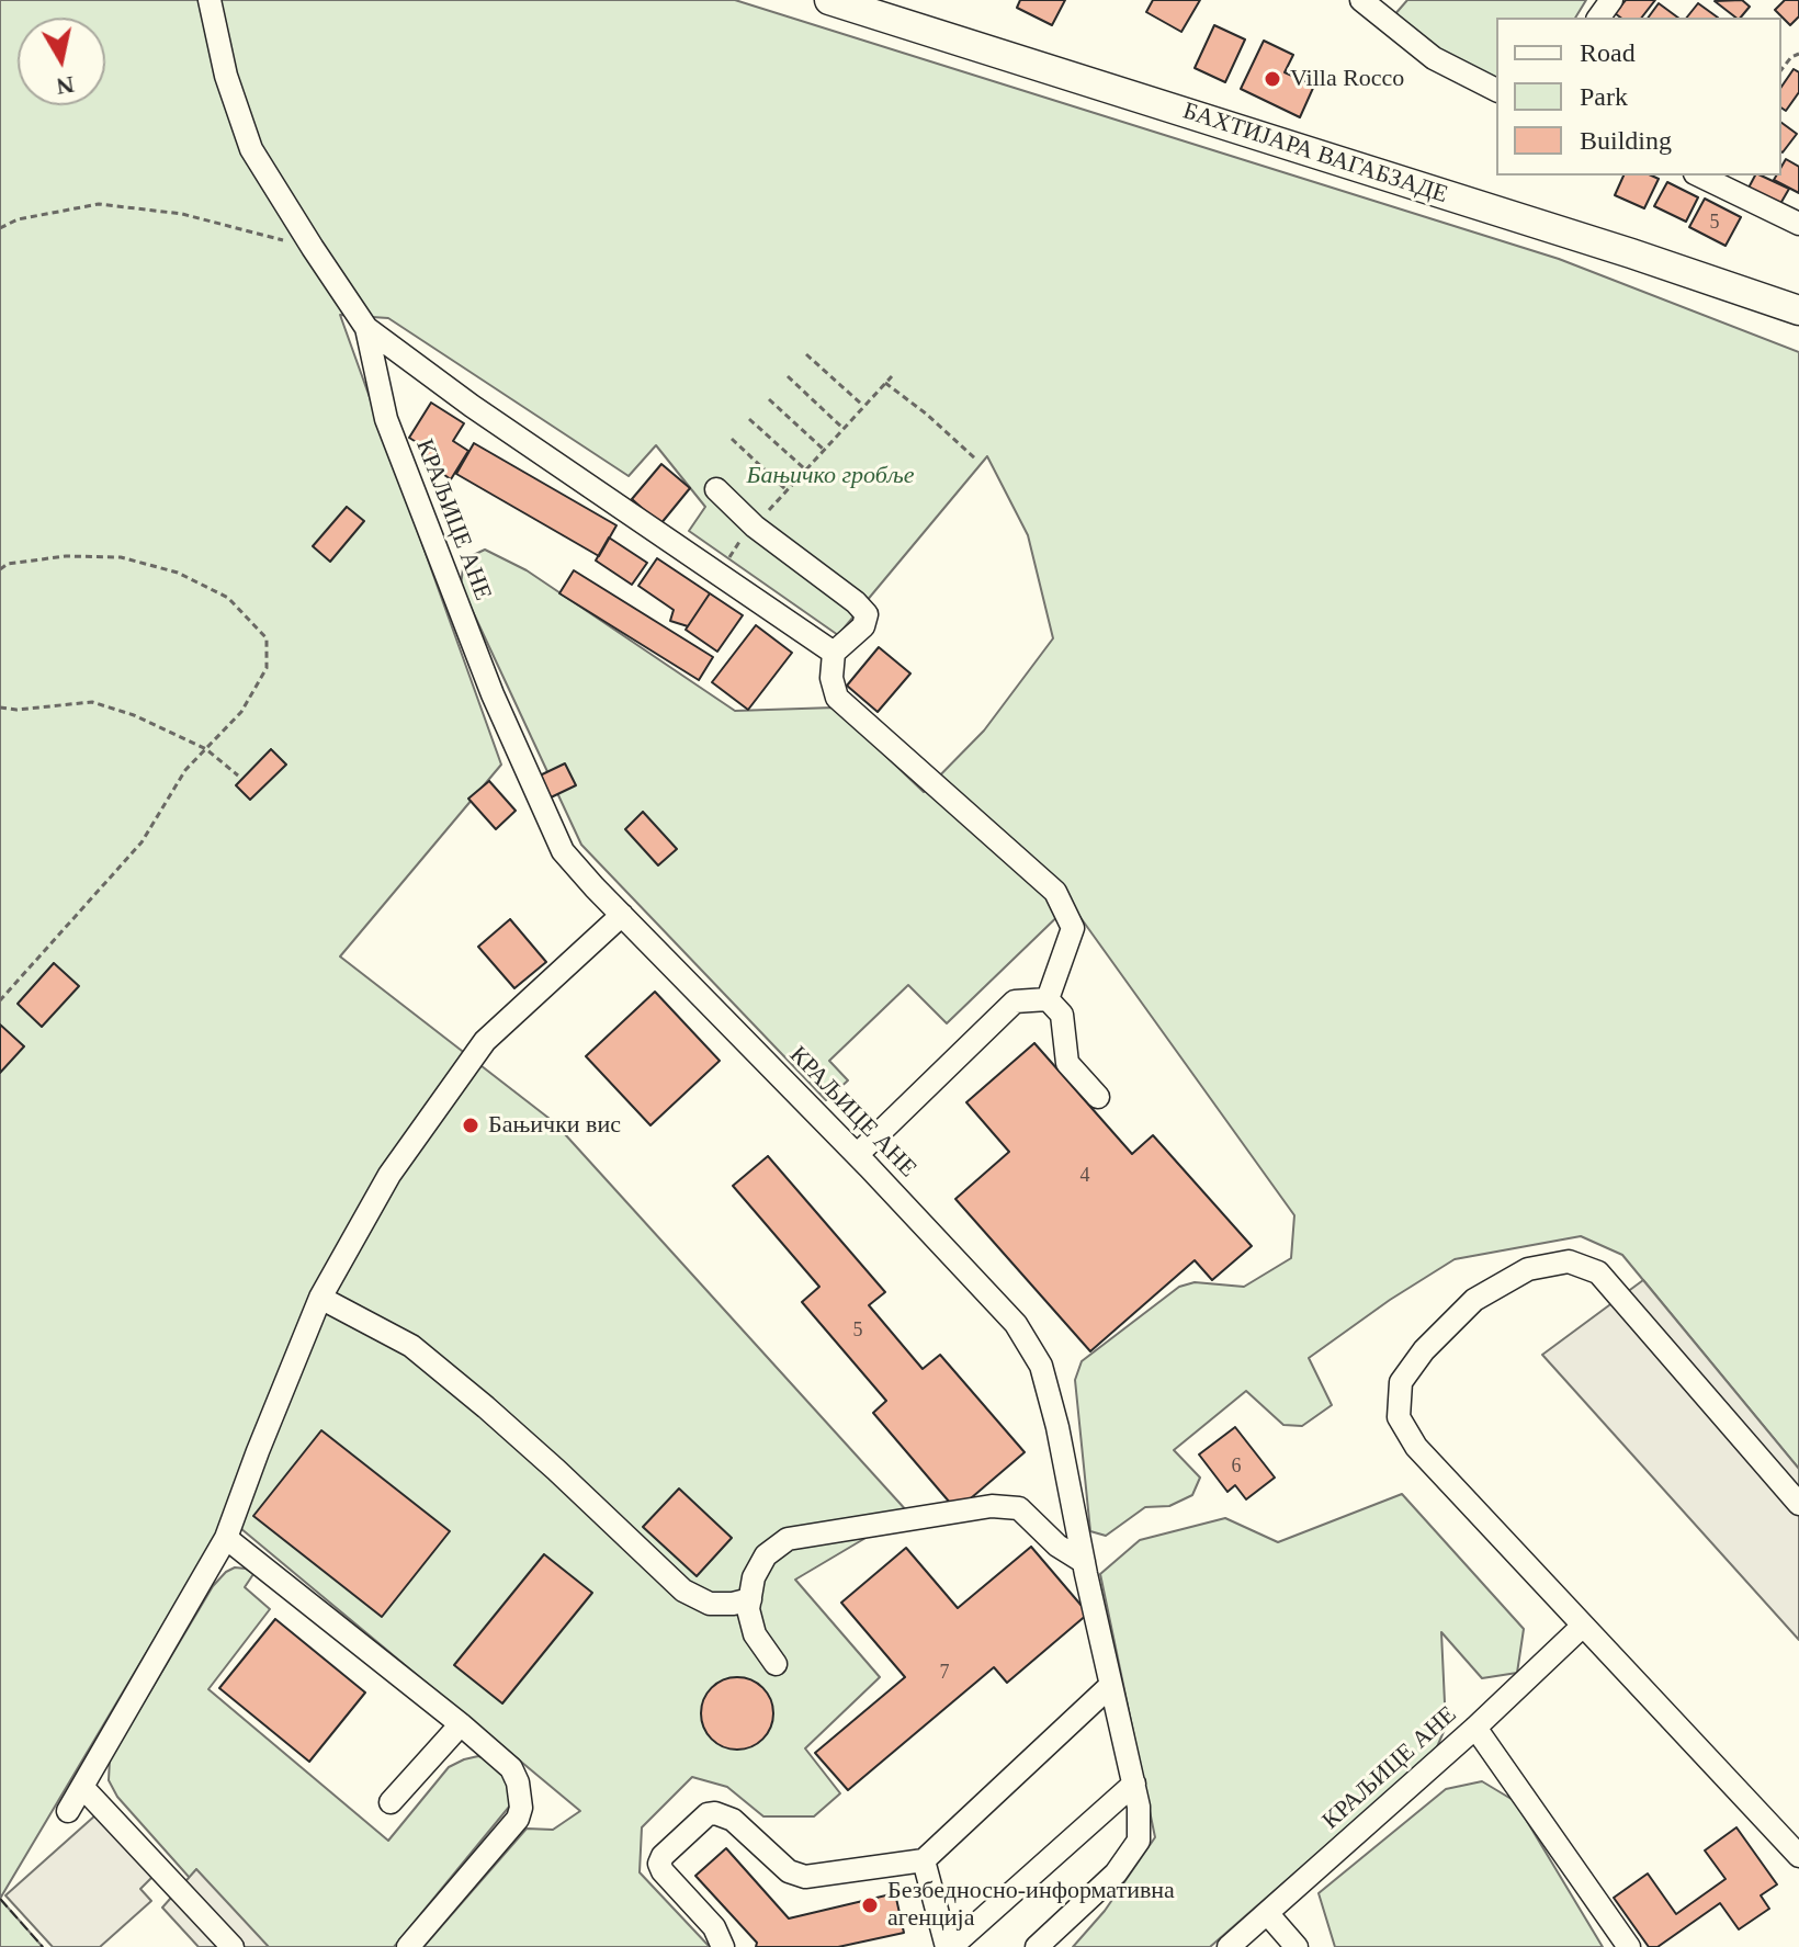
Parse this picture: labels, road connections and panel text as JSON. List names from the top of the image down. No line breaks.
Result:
{"streets":{"main road":["БАХТИЈАРА ВАГАБЗАДЕ"],"street":["КРАЉИЦЕ АНЕ"]},"parks":["Бањичко гробље"],"places":["Villa Rocco","Бањички вис","Безбедносно-информативна агенција"],"house_numbers":["5","4","5","6","7"],"legend":["Road","Park","Building"],"north":"bottom"}
